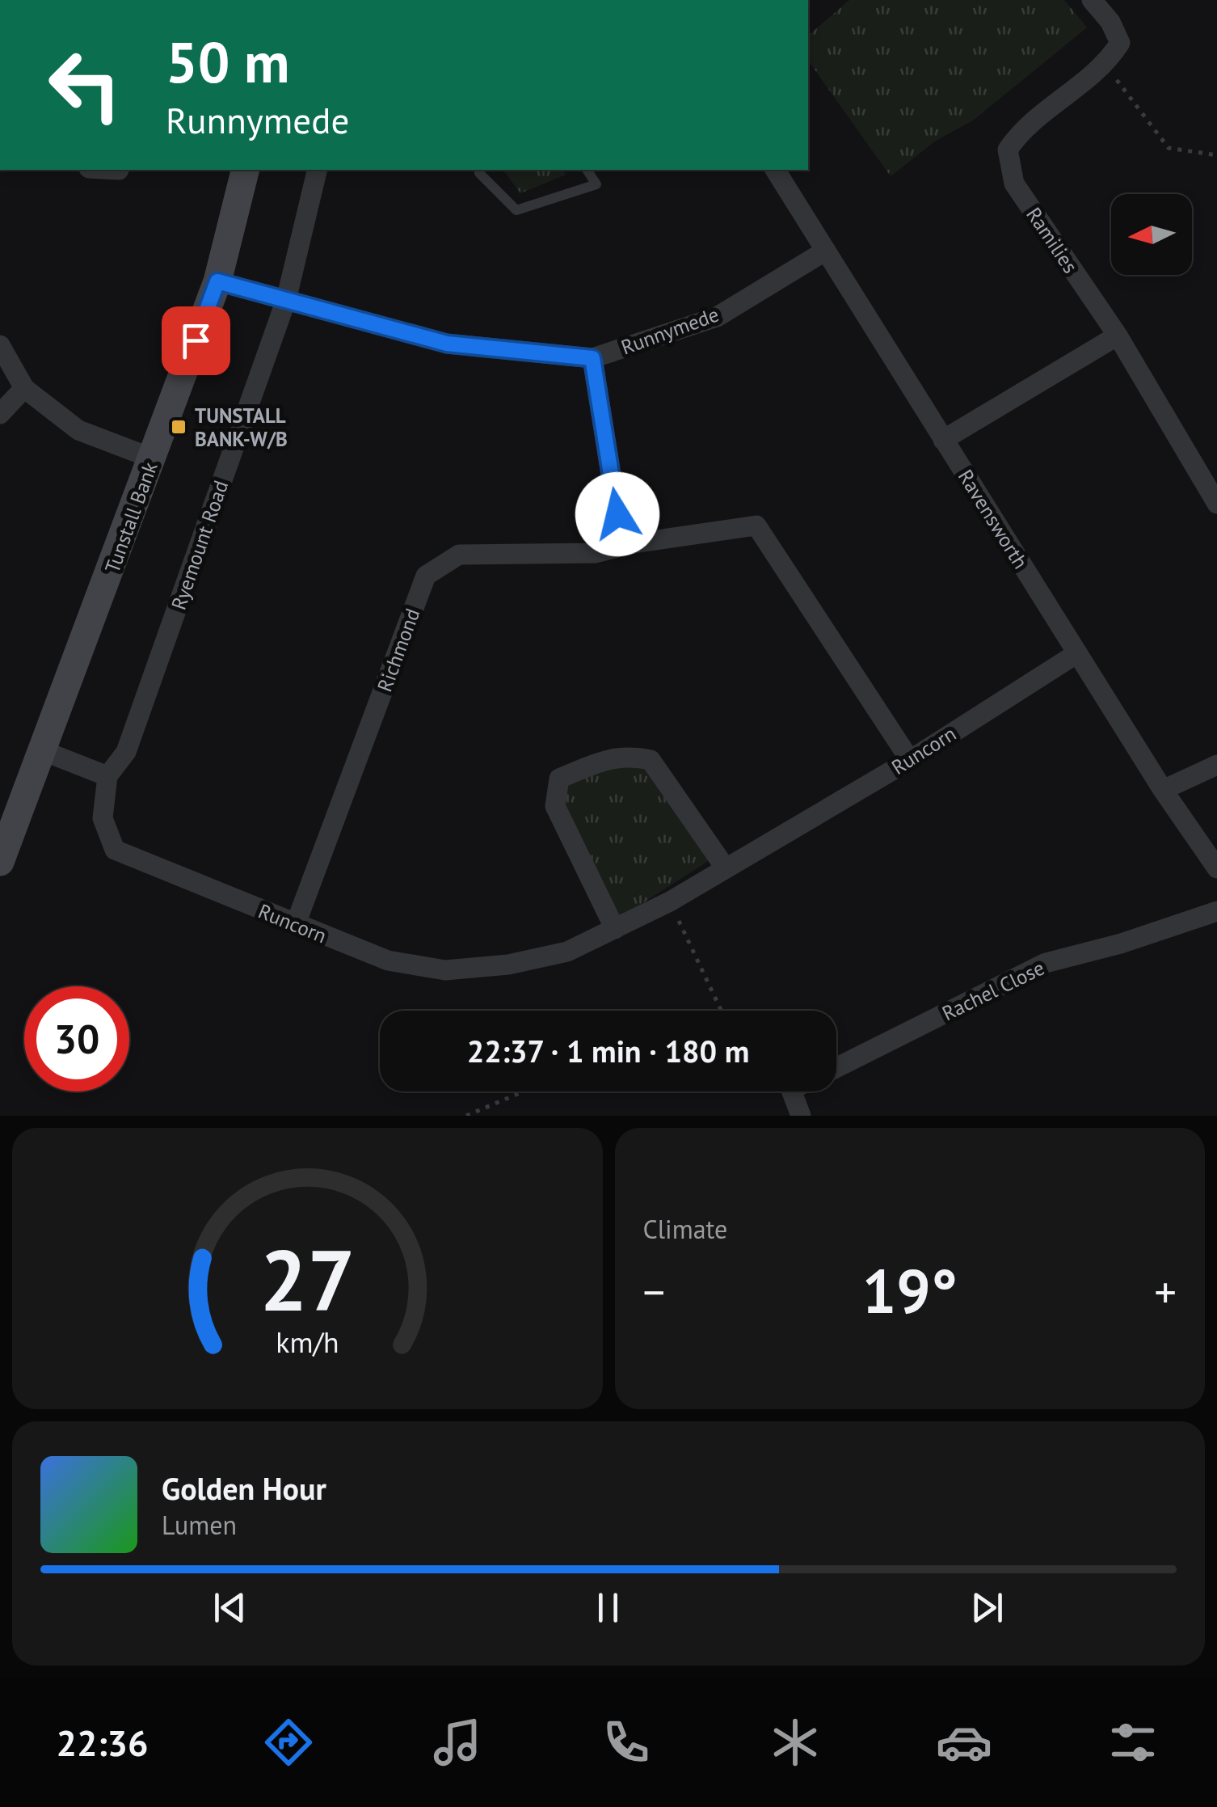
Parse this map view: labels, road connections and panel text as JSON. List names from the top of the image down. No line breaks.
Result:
{"streets":{"main road":["Tunstall Bank"],"street":["Ramilies","Runnymede","Ravensworth","Ryemount Road","Richmond","Runcorn","Rachel Close"]},"crossings":[["Runnymede","Tunstall Bank"],["Runnymede","Ravensworth"],["Runnymede","Ryemount Road"],["Ravensworth","Runcorn"],["Ryemount Road","Runcorn"],["Richmond","Runcorn"]],"places":{"transit":["TUNSTALL BANK-W/B"]},"north":"left","page":{"turn":["50 m","Runnymede"],"limit":"30","trip":"22:37 · 1 min · 180 m","tile":"Climate","heat":["−","19°","+"],"song":["Golden Hour","Lumen"],"tabs":"22:36","gauge":["27","km/h"]}}
